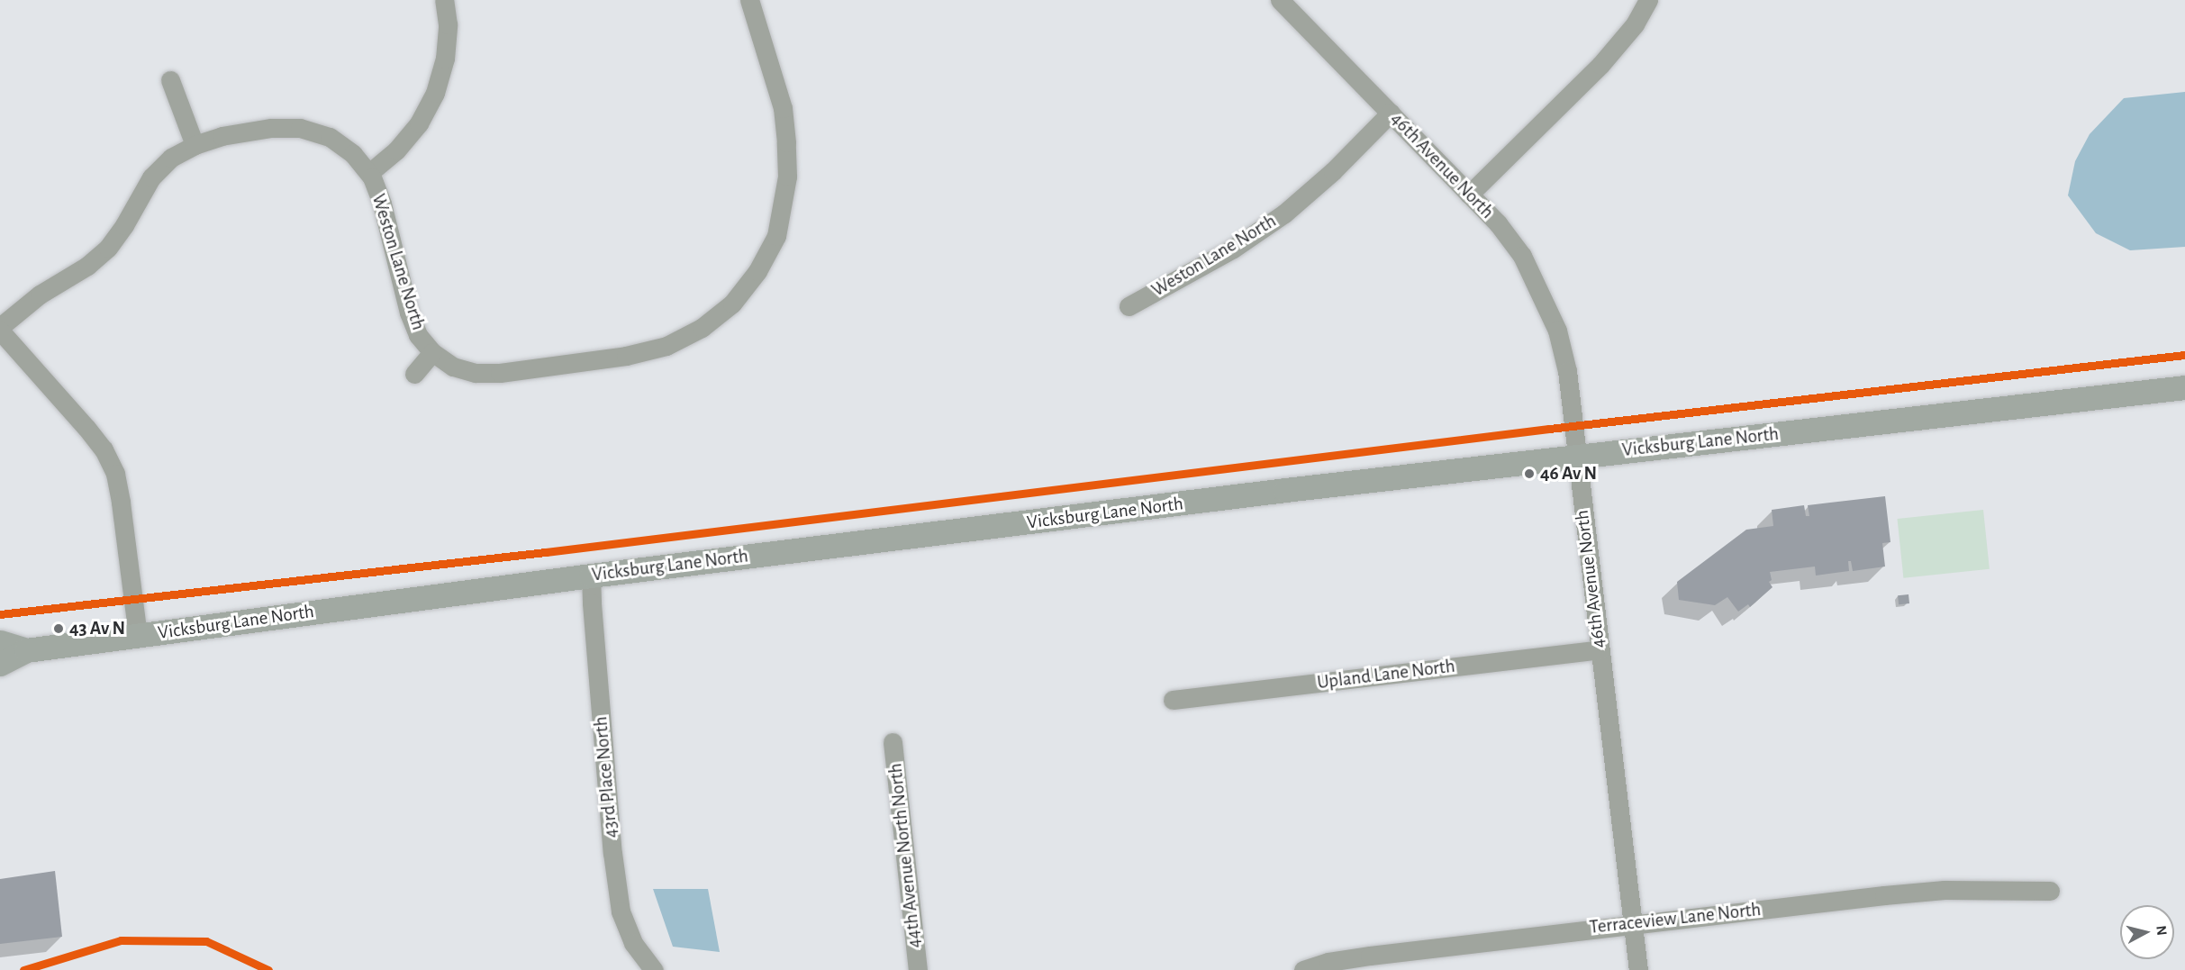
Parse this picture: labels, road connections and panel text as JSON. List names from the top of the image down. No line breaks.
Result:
{"streets":{"main road":["Vicksburg Lane North"],"street":["46th Avenue North","Weston Lane North","Upland Lane North","43rd Place North","44th Avenue North North","Terraceview Lane North"]},"crossings":[["46th Avenue North","Weston Lane North"],["46th Avenue North","Vicksburg Lane North"],["46th Avenue North","Upland Lane North"],["46th Avenue North","Terraceview Lane North"],["Vicksburg Lane North","43rd Place North"]],"places":["46 Av N","43 Av N"],"north":"right"}
